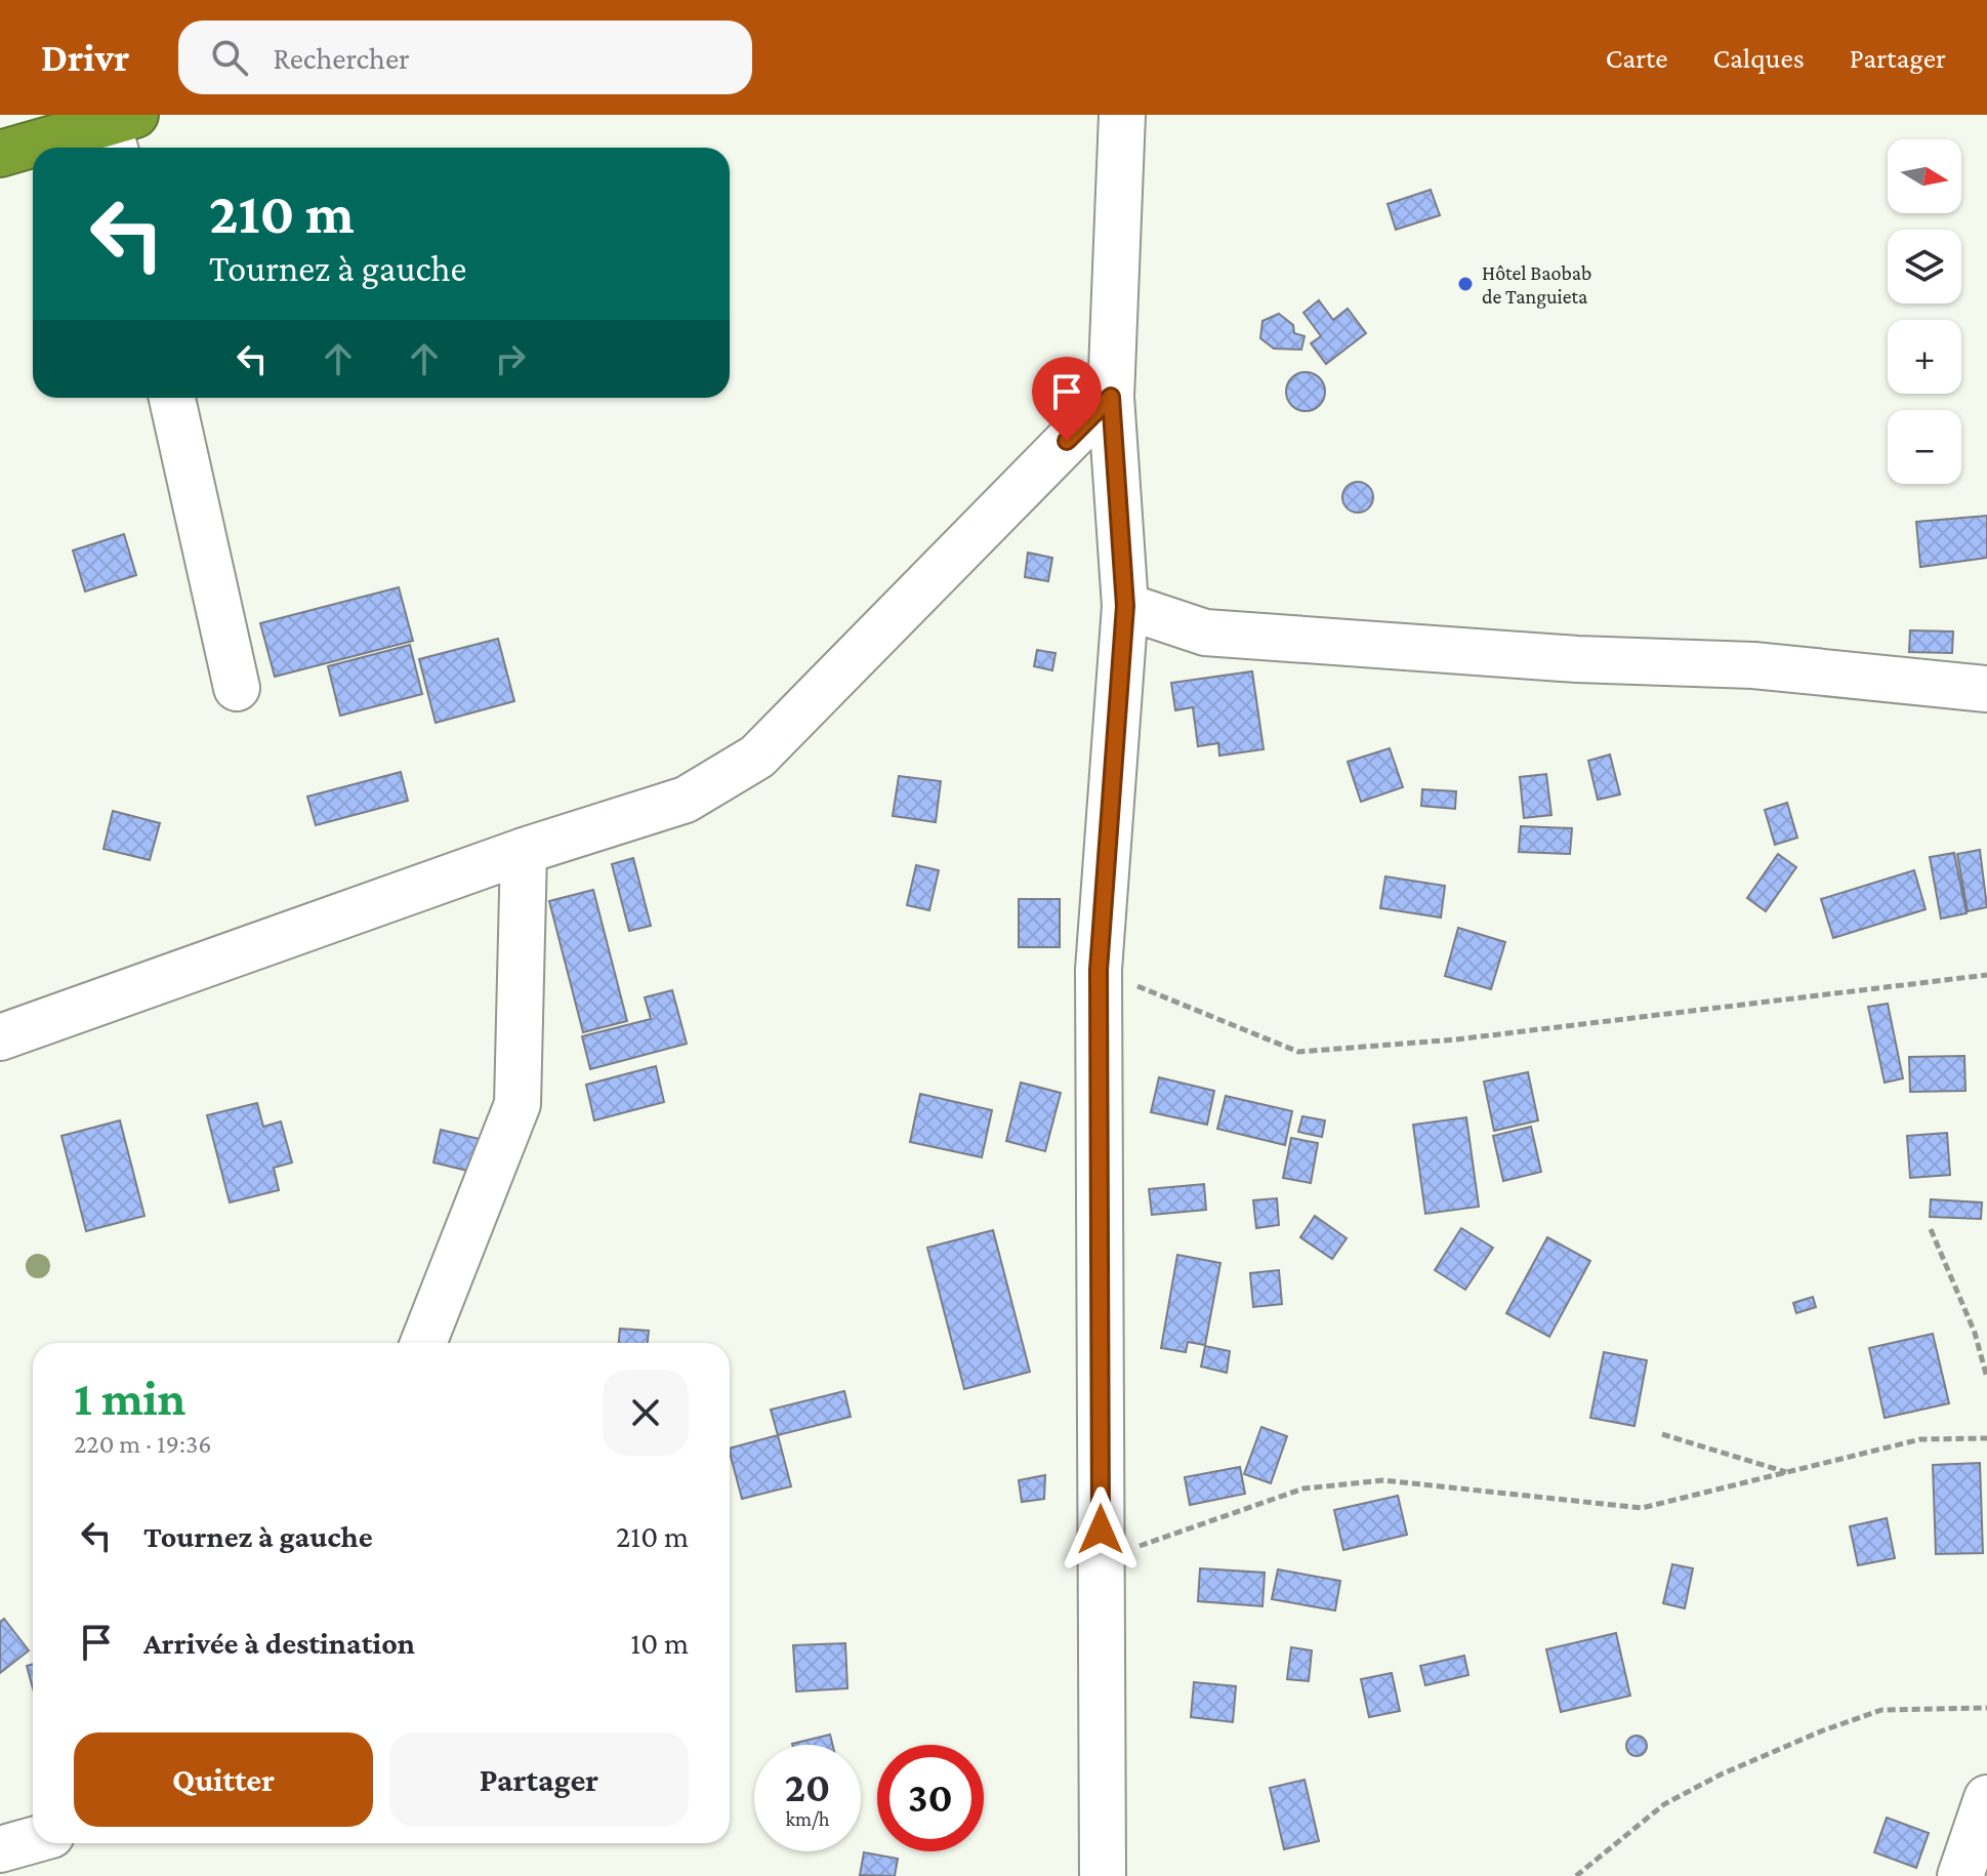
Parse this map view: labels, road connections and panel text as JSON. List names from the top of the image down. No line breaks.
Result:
{"places":["Hôtel Baobab de Tanguieta"],"north":"right","page":{"header":"Drivr","search":"Rechercher","nav":["Carte","Calques","Partager"],"map_buttons":["+","−"],"turn":["210 m","Tournez à gauche"],"heading":["1 min","220 m · 19:36"],"list":[{"name":"Tournez à gauche","value":"210 m"},{"name":"Arrivée à destination","value":"10 m"}],"buttons":["Quitter","Partager"],"speed":"20 km/h","limit":"30"}}
